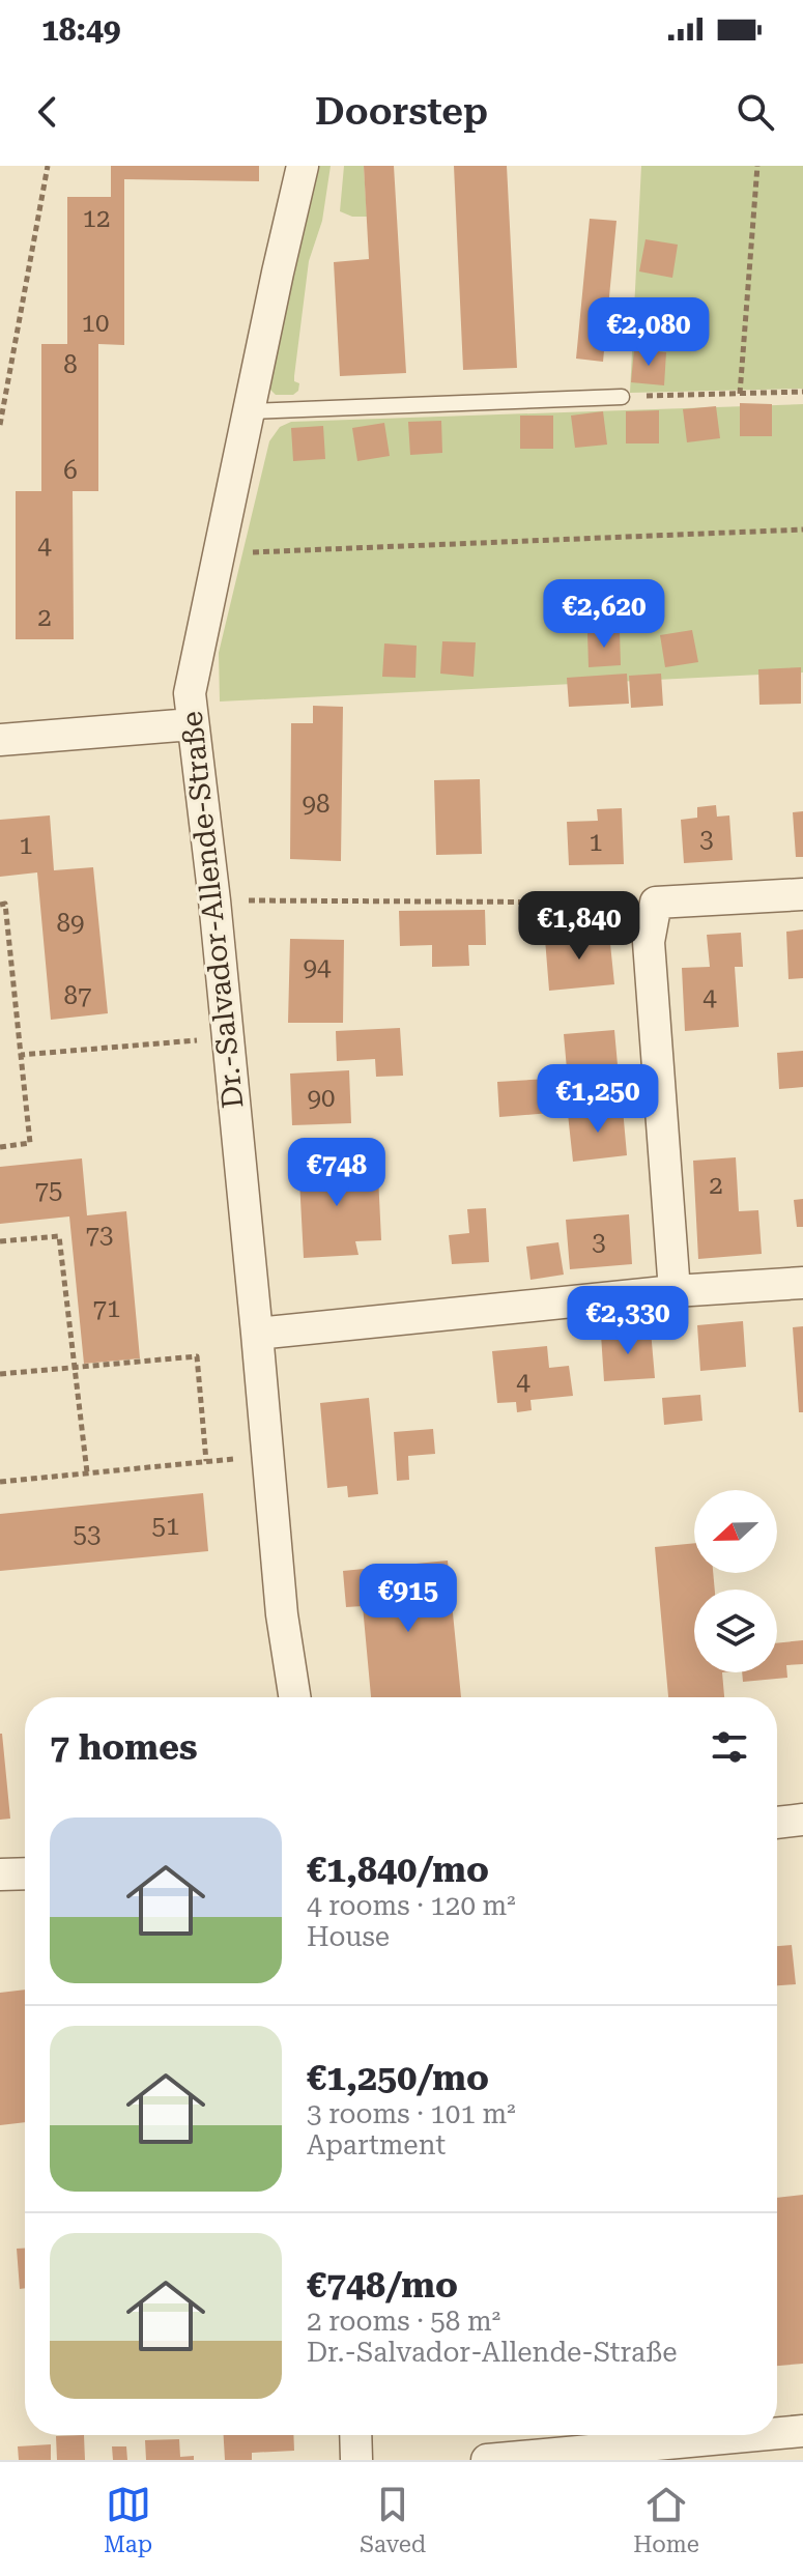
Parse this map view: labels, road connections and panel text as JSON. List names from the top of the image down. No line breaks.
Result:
{"streets":{"street":["Dr.-Salvador-Allende-Straße"]},"house_numbers":["12","10","8","6","4","2","98","3","1","1","89","94","87","4","90","2","75","73","3","71","4","51","53"],"north":"left","page":{"status":"18:49","header":"Doorstep","price":["€2,080","€2,620","€1,840","€1,250","€748","€2,330","€915"],"heading":"7 homes","list":[{"name":"€1,840/mo","note":"4 rooms · 120 m² · House"},{"name":"€1,250/mo","note":"3 rooms · 101 m² · Apartment"},{"name":"€748/mo","note":"2 rooms · 58 m² · Dr.-Salvador-Allende-Straße"}],"tabs":["Map","Saved","Home"]}}
